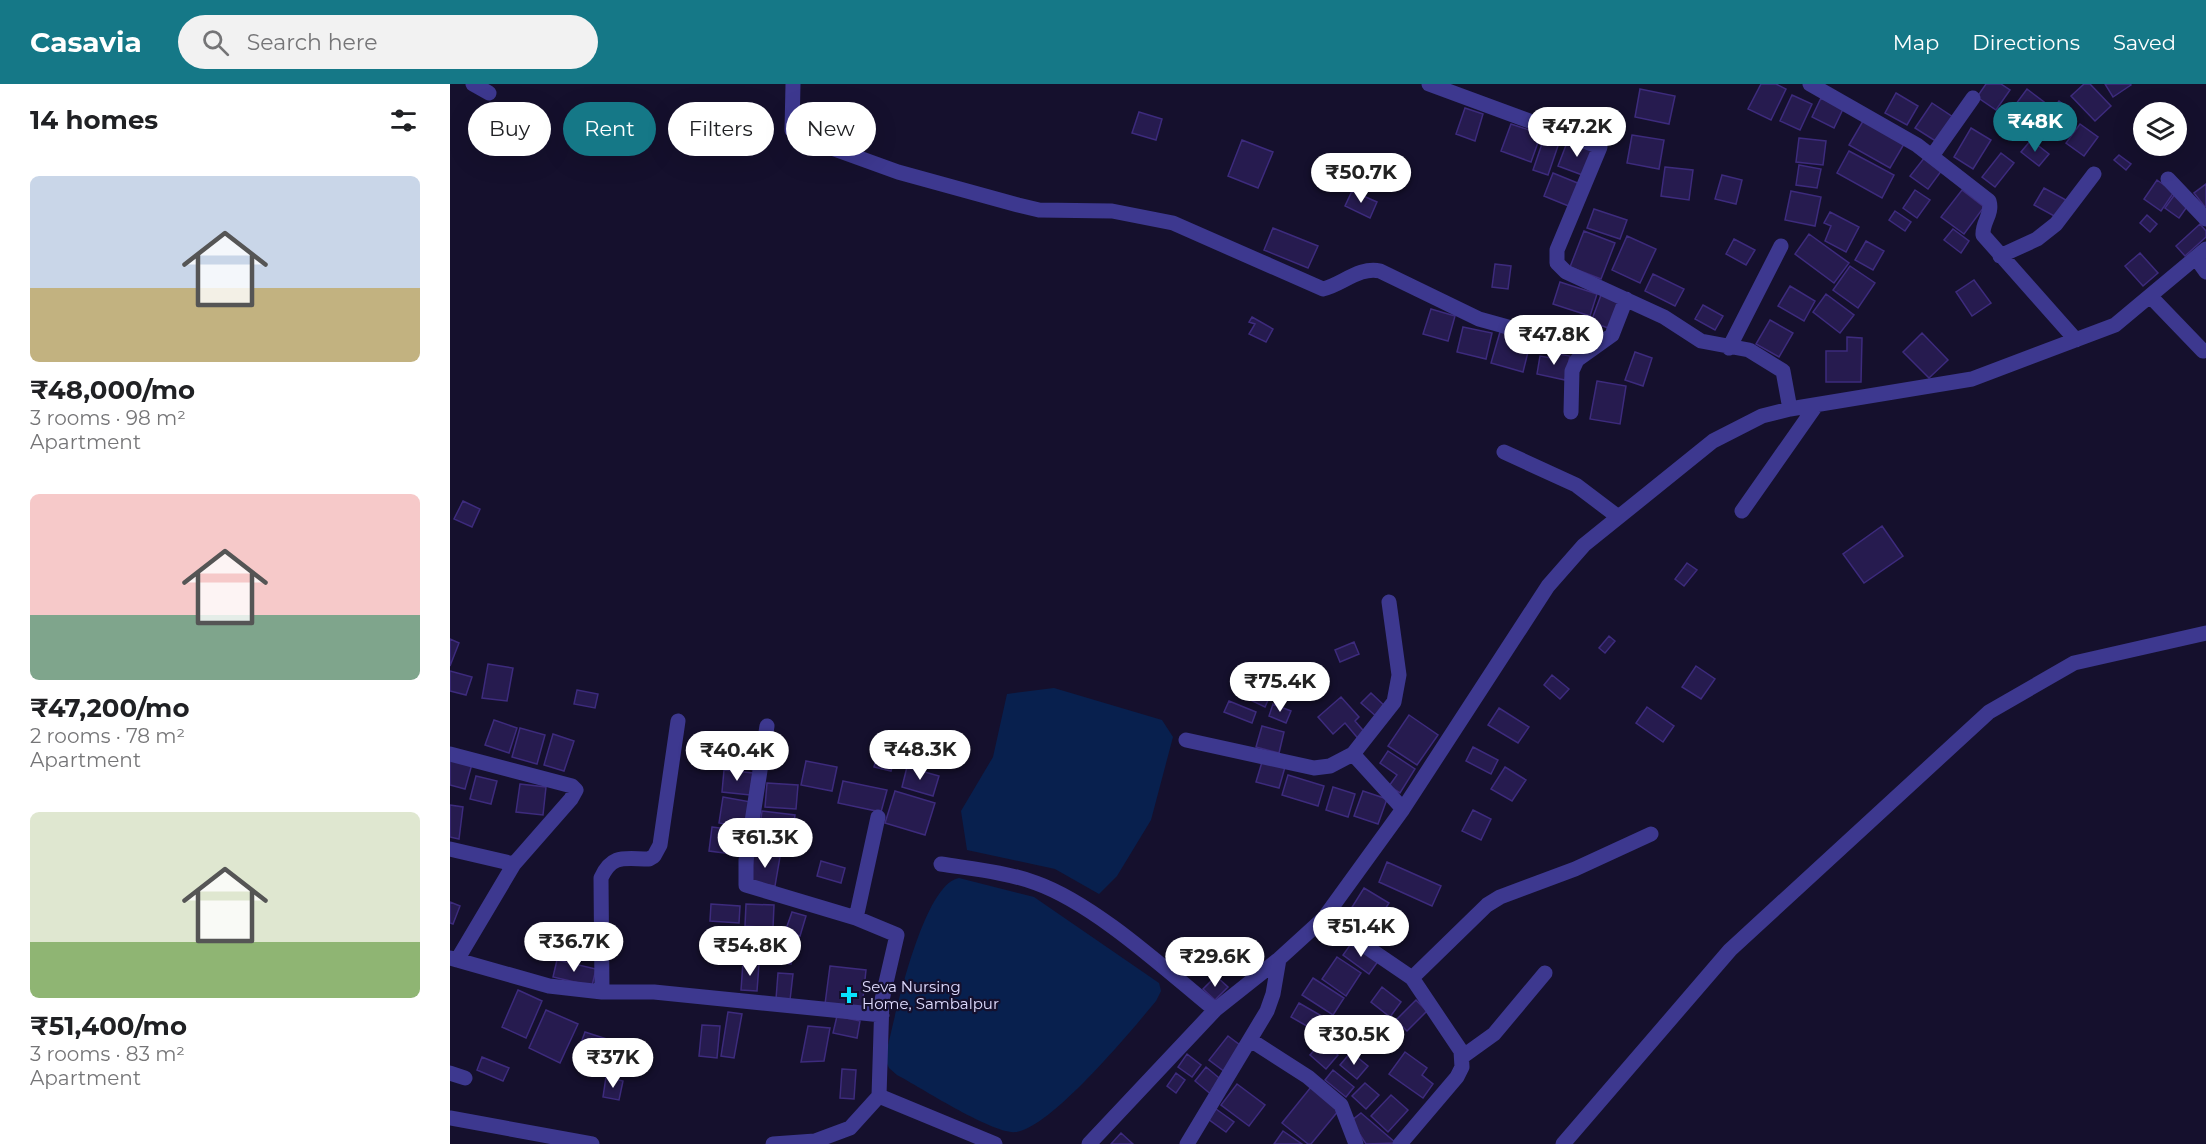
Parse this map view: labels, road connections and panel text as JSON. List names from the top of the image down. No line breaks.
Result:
{"places":{"health":["Seva Nursing Home, Sambalpur"]},"page":{"header":"Casavia","search":"Search here","nav":["Map","Directions","Saved"],"heading":"14 homes","price":["₹48K","₹47.2K","₹50.7K","₹47.8K","₹75.4K","₹48.3K","₹40.4K","₹61.3K","₹51.4K","₹36.7K","₹54.8K","₹29.6K","₹30.5K","₹37K"],"chip":["Buy","Rent","Filters","New"],"list":[{"name":"₹48,000/mo","note":"3 rooms · 98 m² · Apartment"},{"name":"₹47,200/mo","note":"2 rooms · 78 m² · Apartment"},{"name":"₹51,400/mo","note":"3 rooms · 83 m² · Apartment"}]}}
